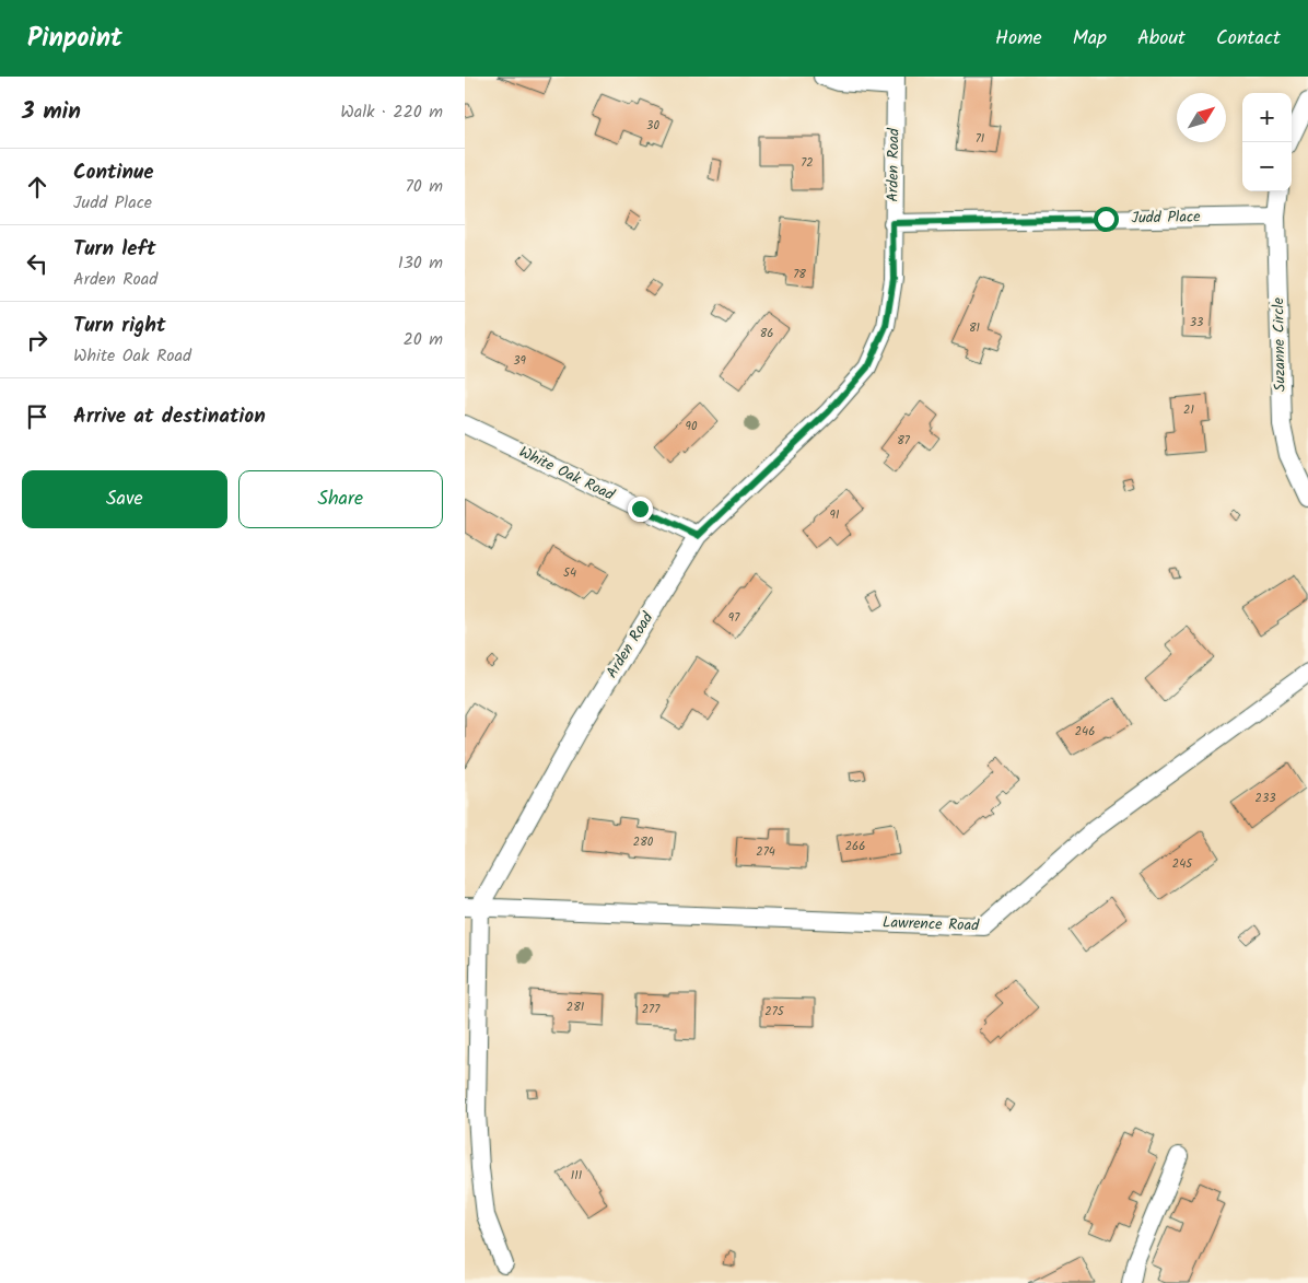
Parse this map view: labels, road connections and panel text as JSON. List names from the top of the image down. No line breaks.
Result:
{"streets":{"street":["Arden Road","Judd Place","Suzanne Circle","White Oak Road","Lawrence Road"]},"crossings":[["Arden Road","Judd Place"],["Arden Road","White Oak Road"],["Arden Road","Lawrence Road"],["Judd Place","Suzanne Circle"]],"house_numbers":["30","71","72","78","33","81","86","39","21","90","87","91","54","97","246","233","280","266","274","245","281","277","275","111"],"north":"top right","page":{"header":"Pinpoint","nav":["Home","Map","About","Contact"],"heading":["3 min","Walk · 220 m"],"map_buttons":["+","−"],"list":[["Continue","Judd Place","70 m"],["Turn left","Arden Road","130 m"],["Turn right","White Oak Road","20 m"],"Arrive at destination"],"buttons":["Save","Share"]}}
